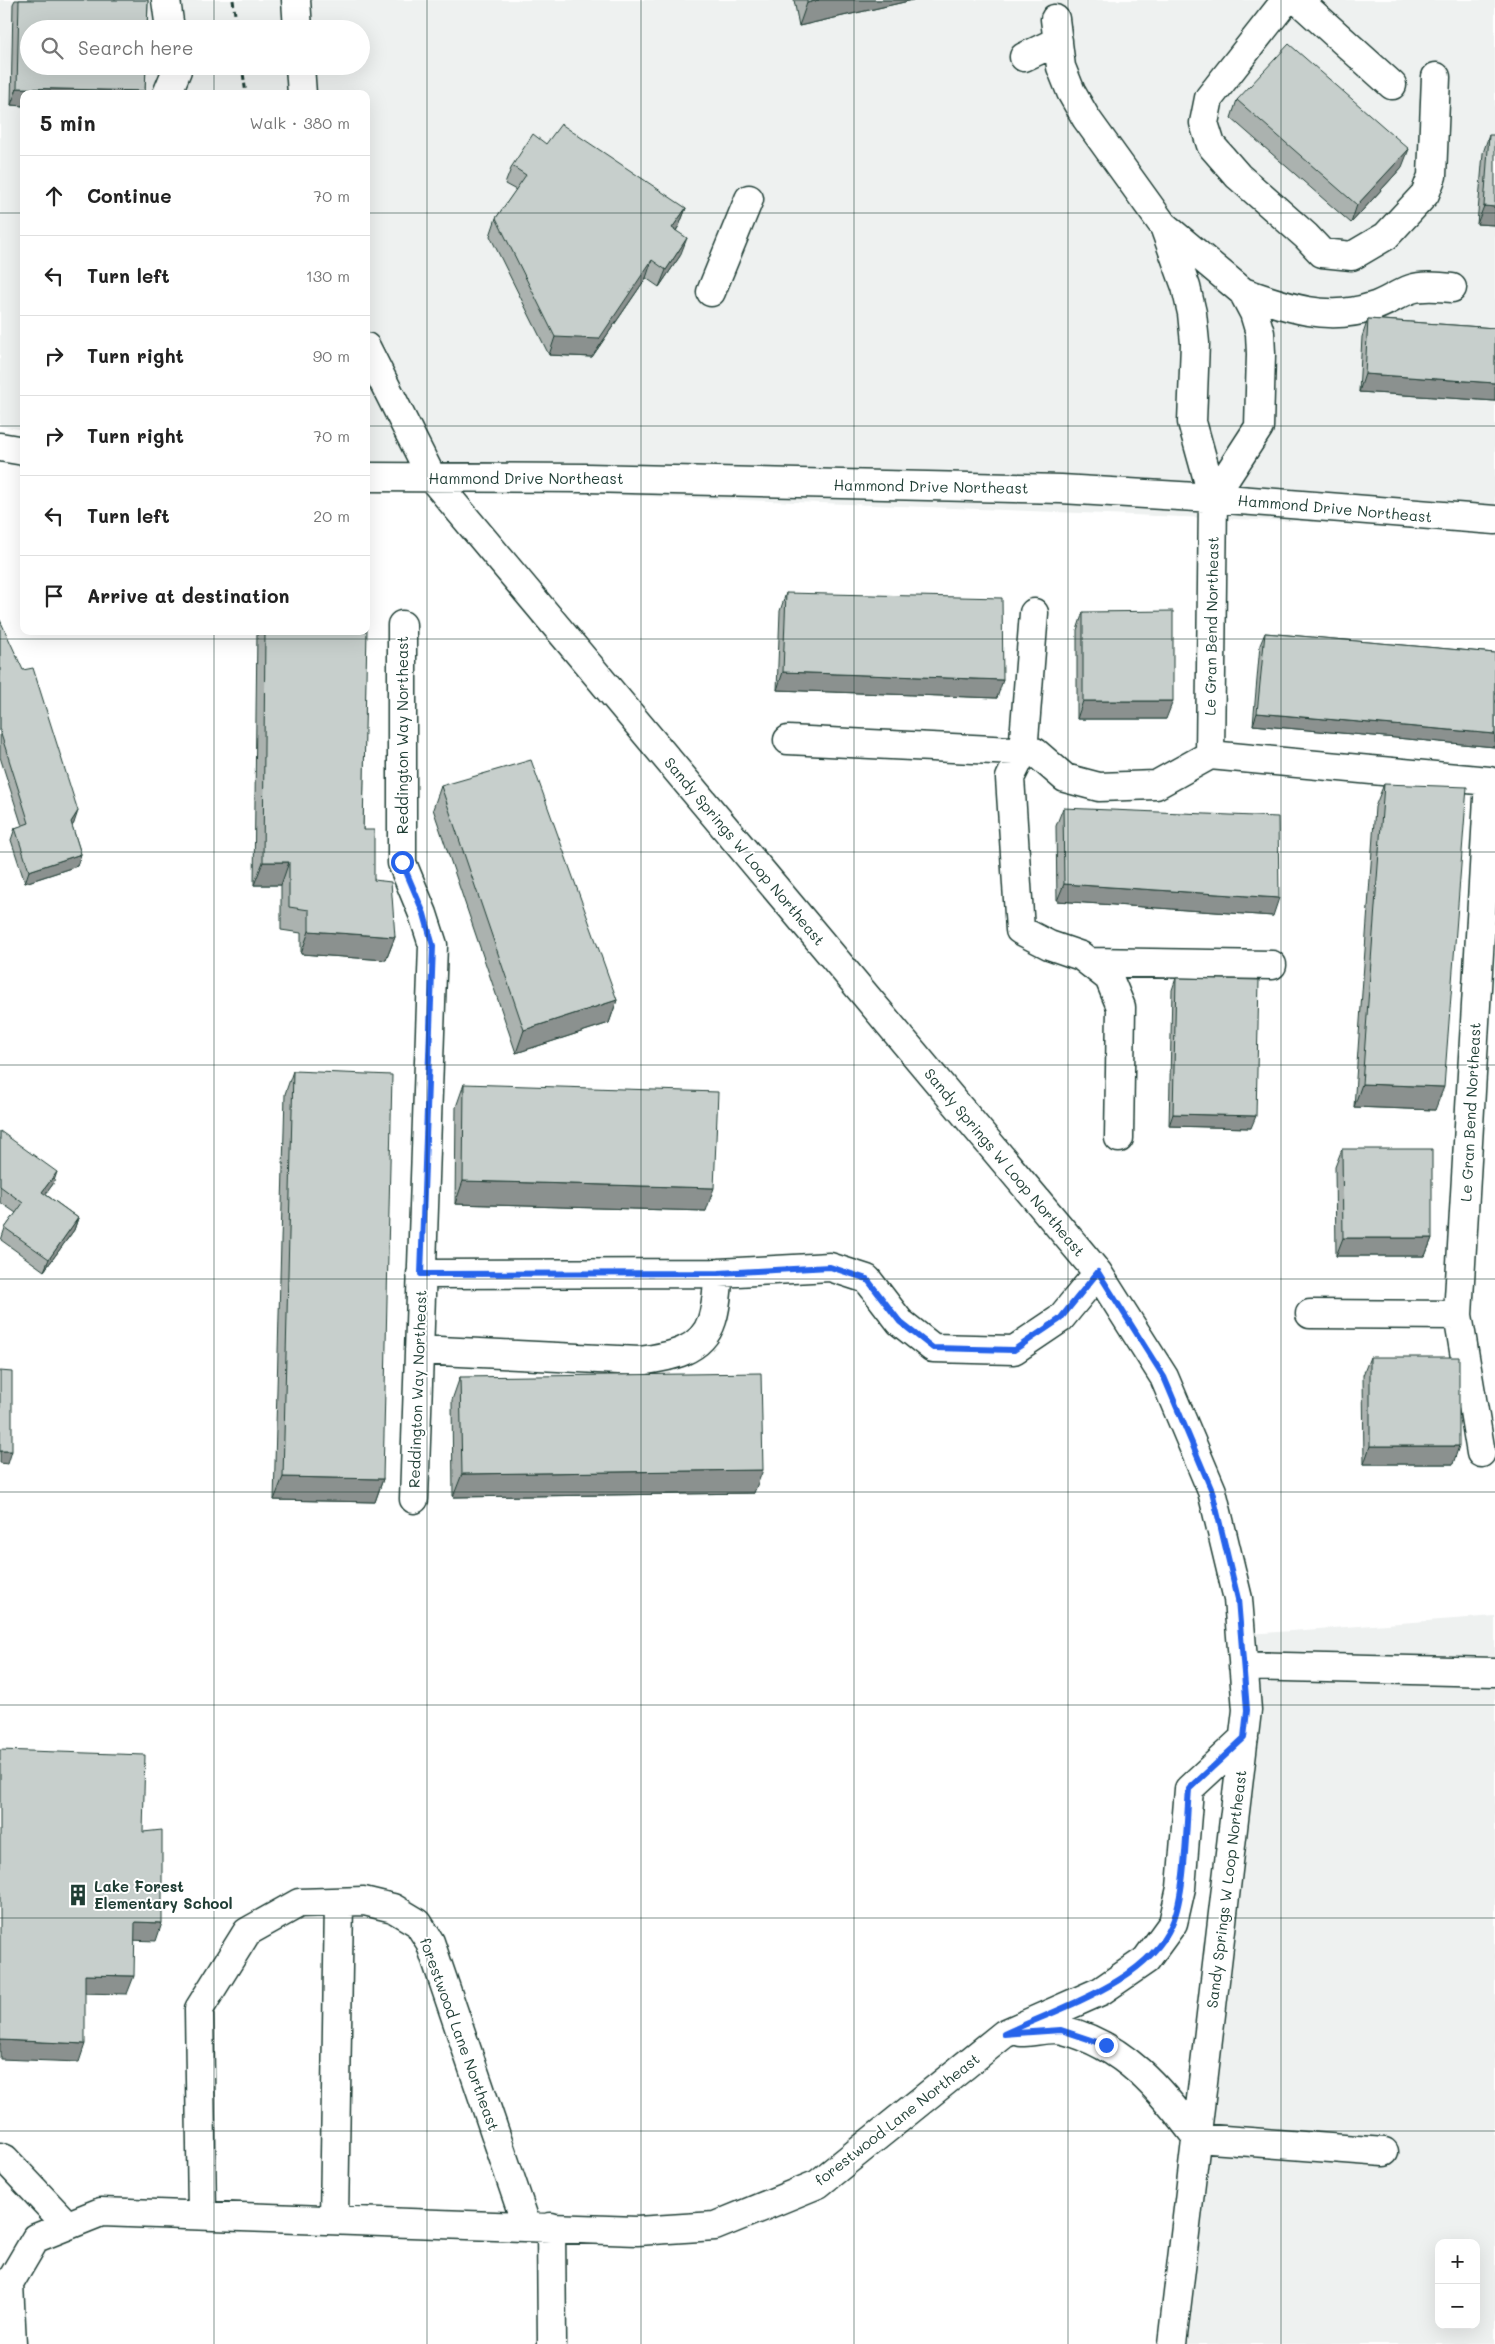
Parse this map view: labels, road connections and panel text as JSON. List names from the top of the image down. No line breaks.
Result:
{"streets":{"street":["Hammond Drive Northeast","Le Gran Bend Northeast","Reddington Way Northeast","Sandy Springs W Loop Northeast","forestwood Lane Northeast"]},"crossings":[["Hammond Drive Northeast","Le Gran Bend Northeast"],["Hammond Drive Northeast","Sandy Springs W Loop Northeast"],["Sandy Springs W Loop Northeast","forestwood Lane Northeast"]],"places":{"building":["Lake Forest Elementary School"]},"page":{"search":"Search here","heading":["5 min","Walk · 380 m"],"list":[["Continue","70 m"],["Turn left","130 m"],["Turn right","90 m"],["Turn right","70 m"],["Turn left","20 m"],"Arrive at destination"],"map_buttons":["+","−"]}}
